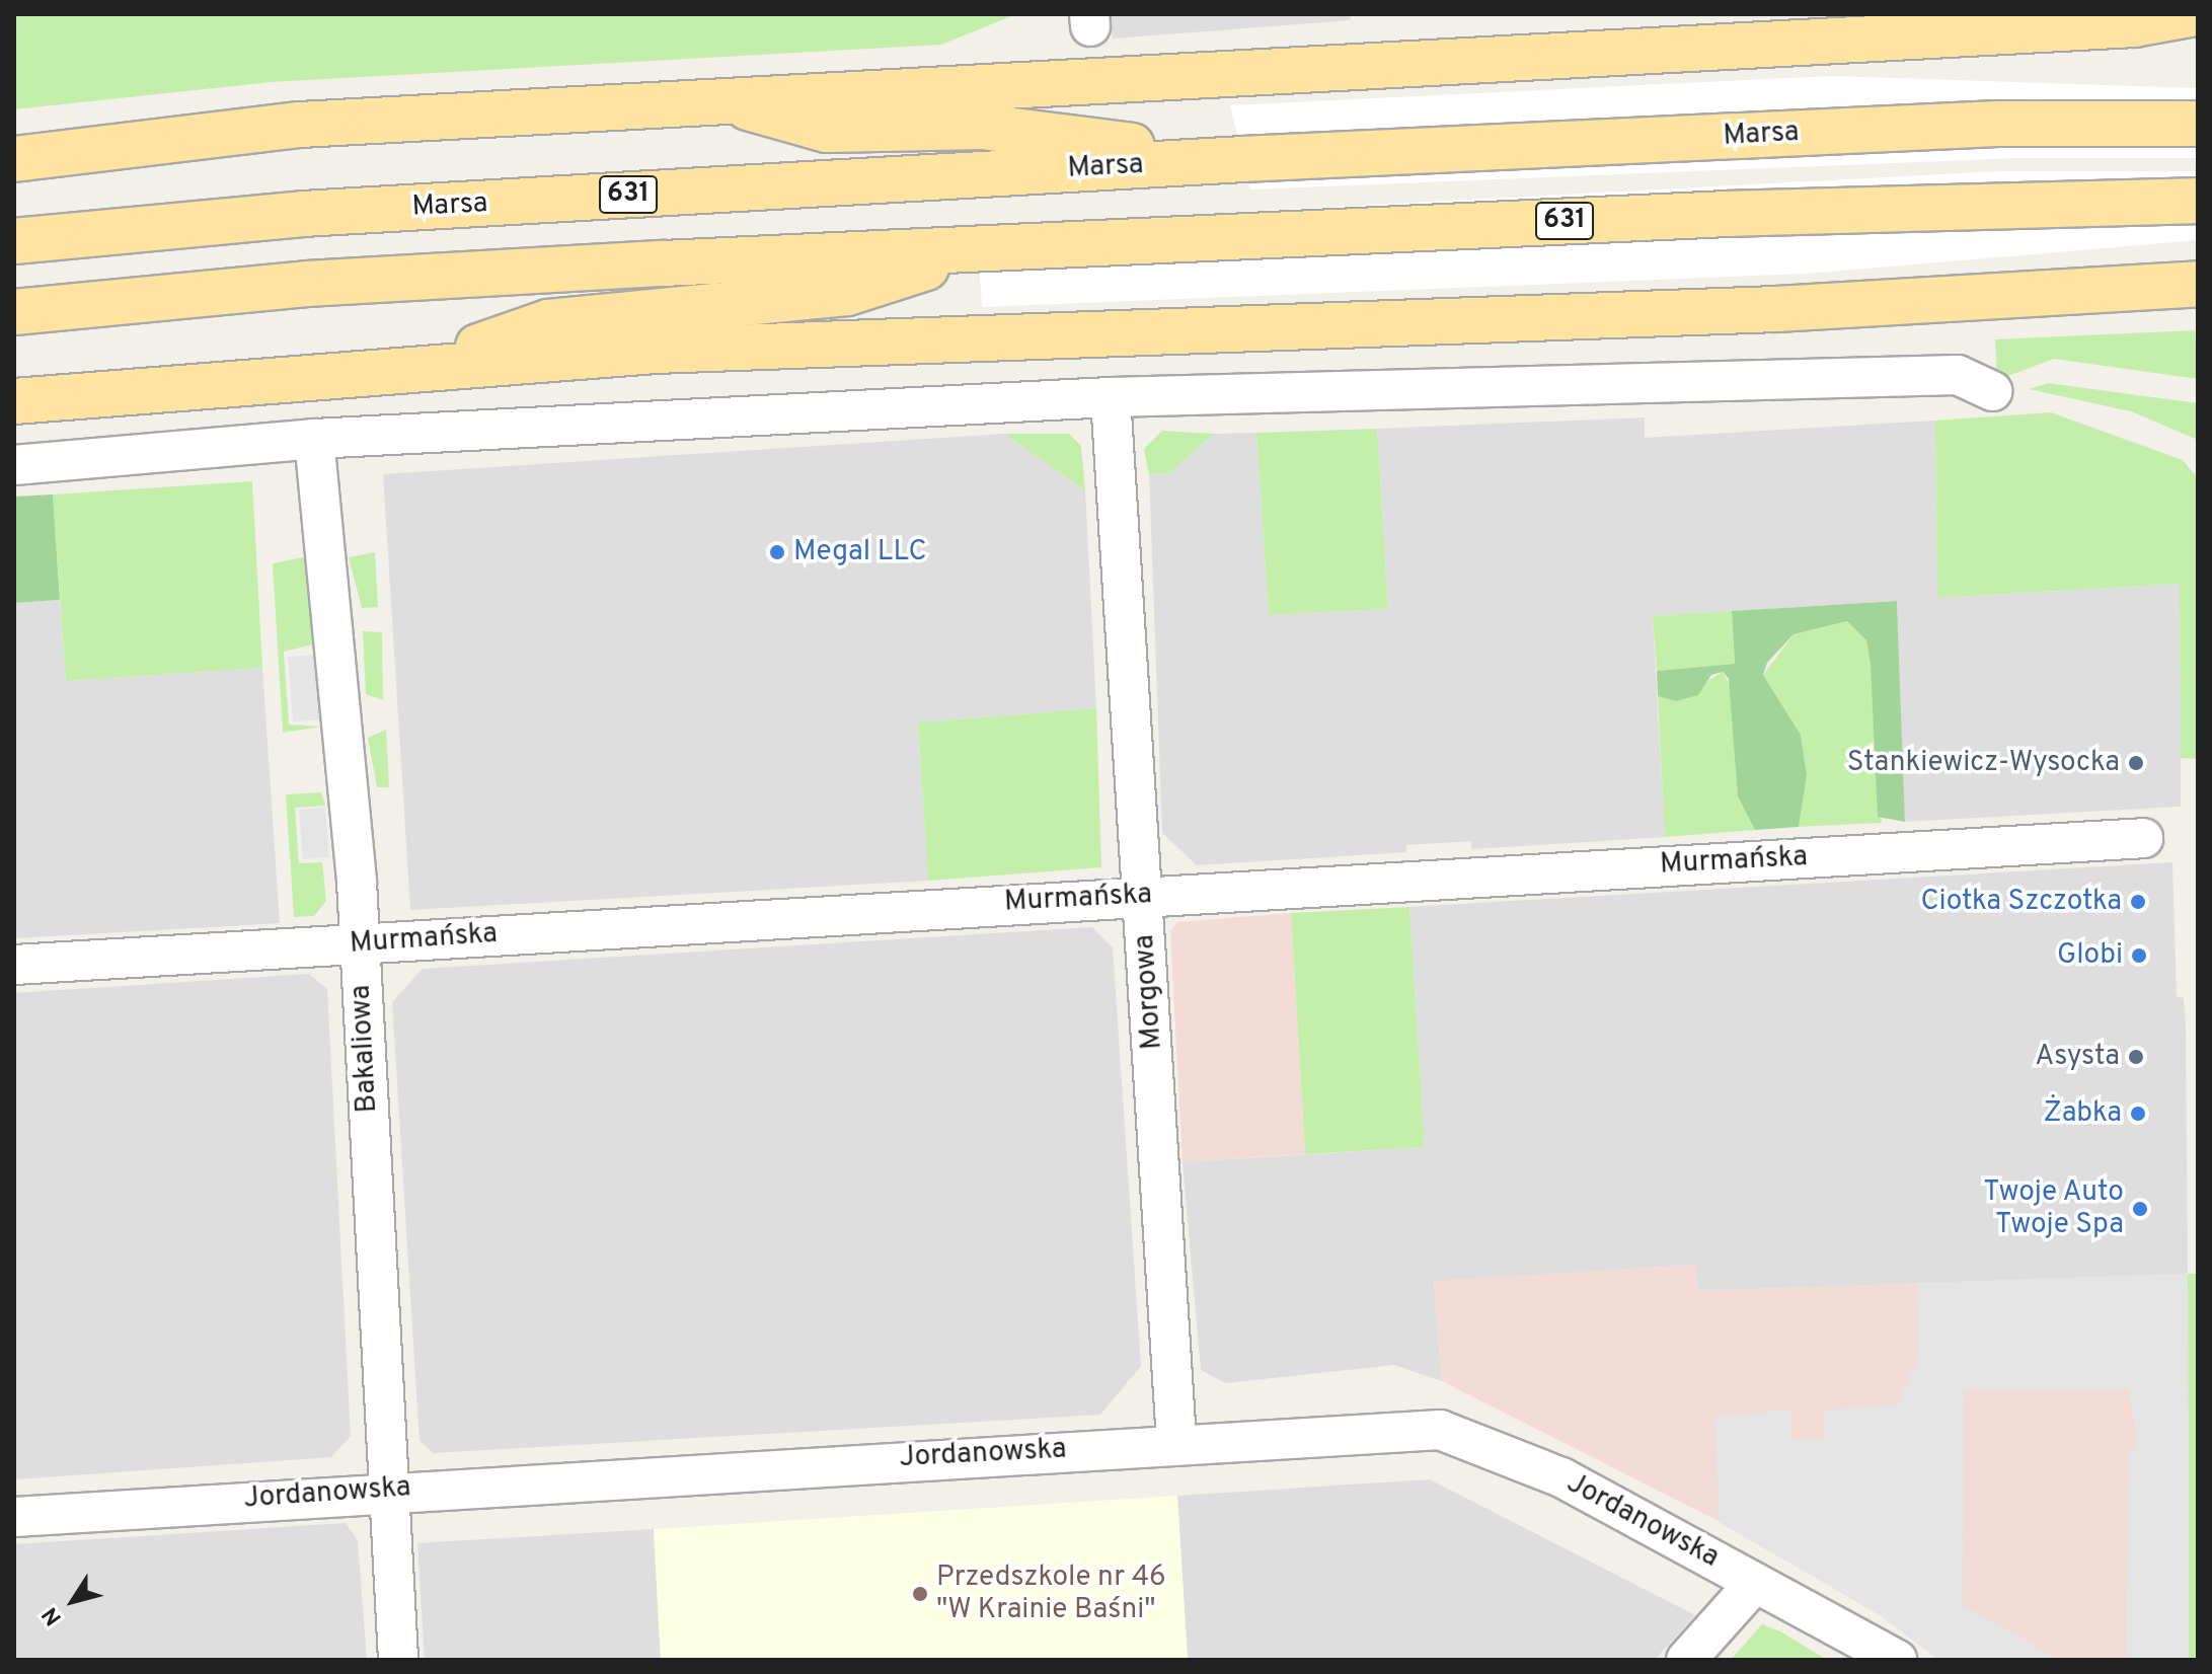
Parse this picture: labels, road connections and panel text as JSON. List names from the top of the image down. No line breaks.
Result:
{"streets":{"main road":["Marsa","631"],"street":["Murmańska","Morgowa","Bakaliowa","Jordanowska"]},"crossings":[["Murmańska","Morgowa"],["Murmańska","Bakaliowa"],["Morgowa","Jordanowska"],["Bakaliowa","Jordanowska"]],"places":["Megal LLC","Stankiewicz-Wysocka","Ciotka Szczotka","Globi","Asysta","Żabka","Twoje Auto Twoje Spa","Przedszkole nr 46 \"W Krainie Baśni\""],"north":"bottom left"}
